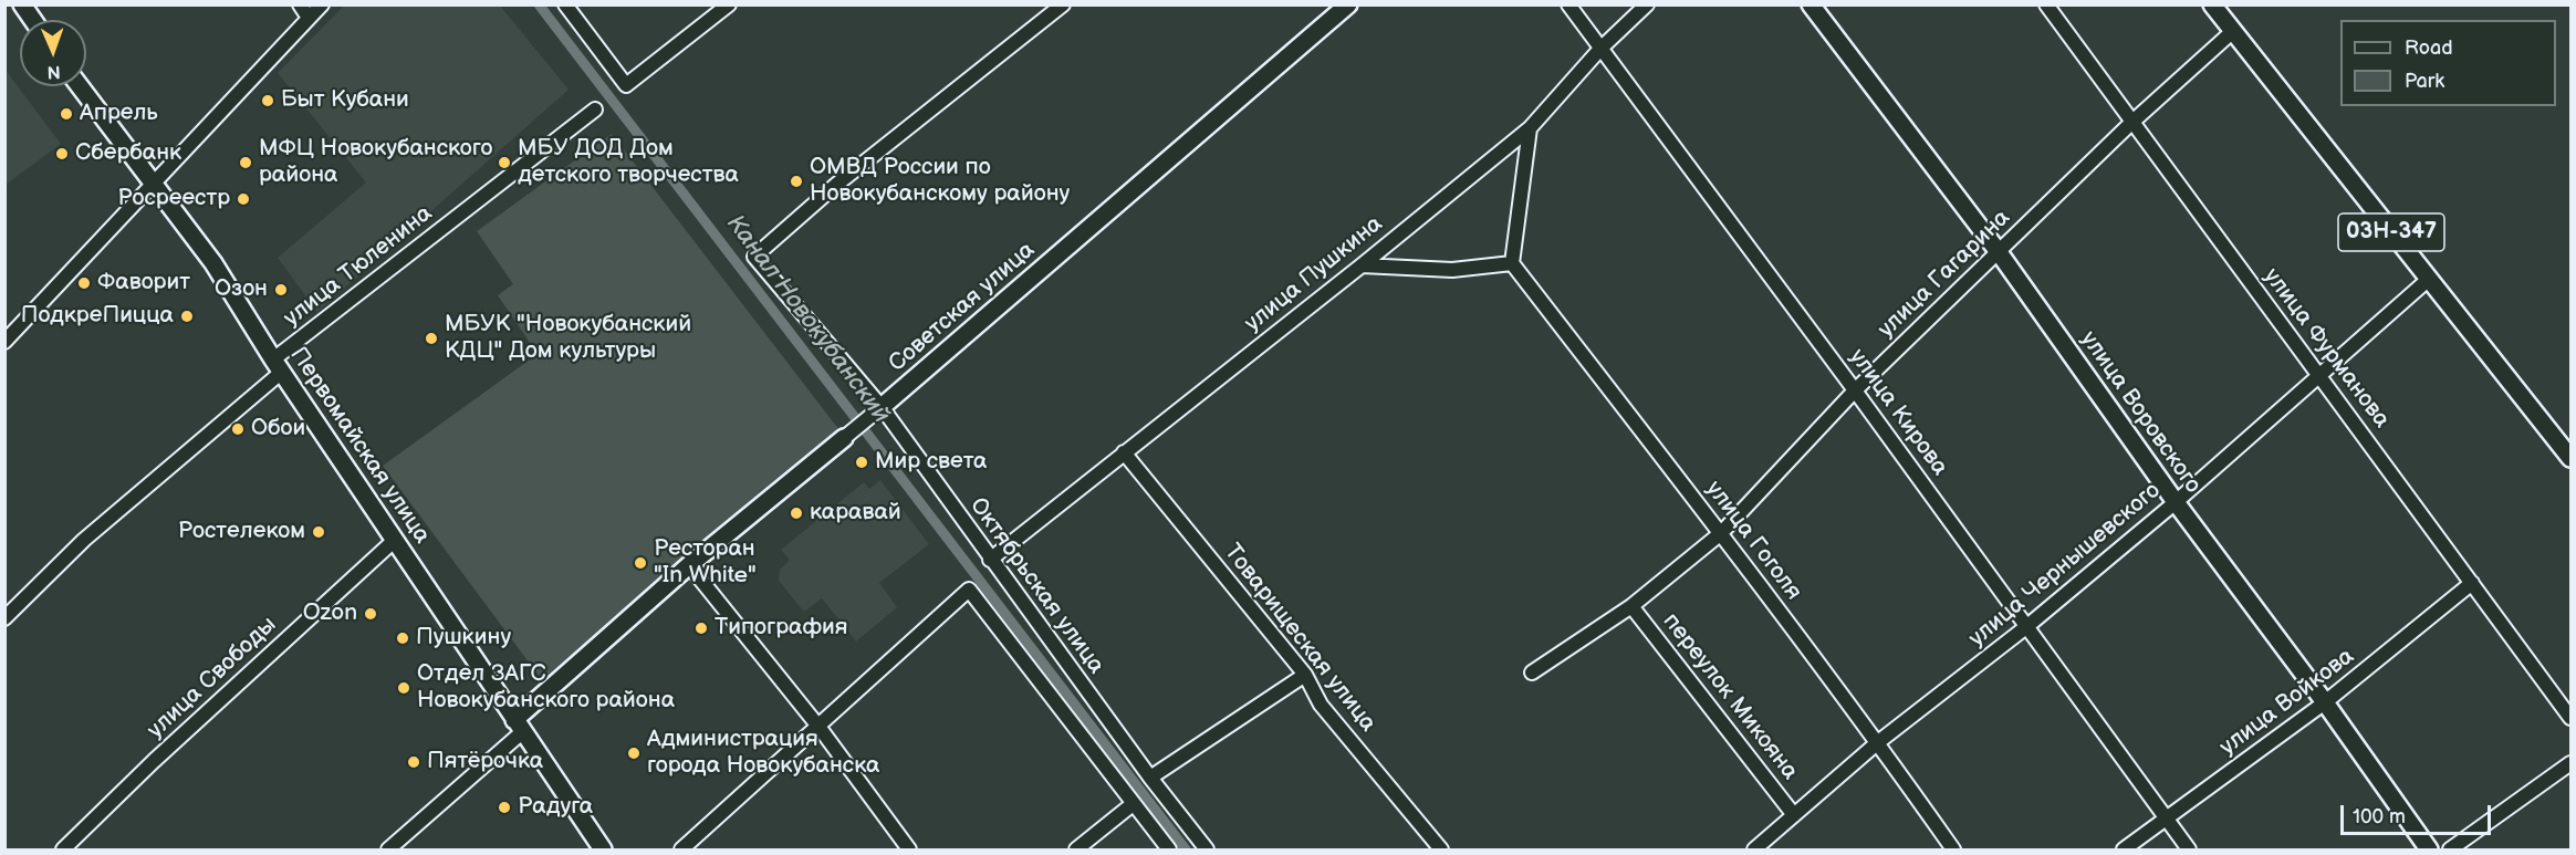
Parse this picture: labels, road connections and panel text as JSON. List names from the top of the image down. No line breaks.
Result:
{"streets":{"main road":["03Н-347","Советская улица","улица Воровского","Первомайская улица"],"street":["улица Тюленина","улица Пушкина","улица Гагарина","улица Фурманова","улица Кирова","улица Гоголя","улица Чернышевского","Октябрьская улица","Товарищеская улица","улица Свободы","переулок Микояна","улица Войкова"]},"crossings":[["03Н-347","улица Гагарина"],["03Н-347","улица Чернышевского"],["улица Тюленина","Первомайская улица"],["улица Пушкина","улица Кирова"],["улица Пушкина","Октябрьская улица"],["улица Пушкина","Товарищеская улица"],["улица Гагарина","улица Фурманова"],["улица Гагарина","улица Кирова"],["улица Гагарина","улица Воровского"],["улица Гагарина","улица Гоголя"],["улица Гагарина","переулок Микояна"],["Советская улица","Первомайская улица"],["Советская улица","Октябрьская улица"],["улица Фурманова","улица Чернышевского"],["улица Фурманова","улица Войкова"],["улица Кирова","улица Чернышевского"],["улица Кирова","улица Войкова"],["улица Воровского","улица Чернышевского"],["улица Воровского","улица Войкова"],["Первомайская улица","улица Свободы"],["улица Гоголя","улица Чернышевского"],["улица Чернышевского","переулок Микояна"]],"water":["Канал Новокубанский"],"places":["Быт Кубани","Апрель","Сбербанк","МФЦ Новокубанского района","МБУ ДОД Дом детского творчества","ОМВД России по Новокубанскому району","Росреестр","Фаворит","Озон","ПодкреПицца","МБУК \"Новокубанский КДЦ\" Дом культуры","Обои","Мир света","каравай","Ростелеком","Ресторан \"In White\"","Ozon","Типография","Пушкину","Отдел ЗАГС Новокубанского района","Администрация города Новокубанска","Пятёрочка","Радуга"],"legend":["Road","Park"],"scale_bar":"100 m","north":"bottom"}
